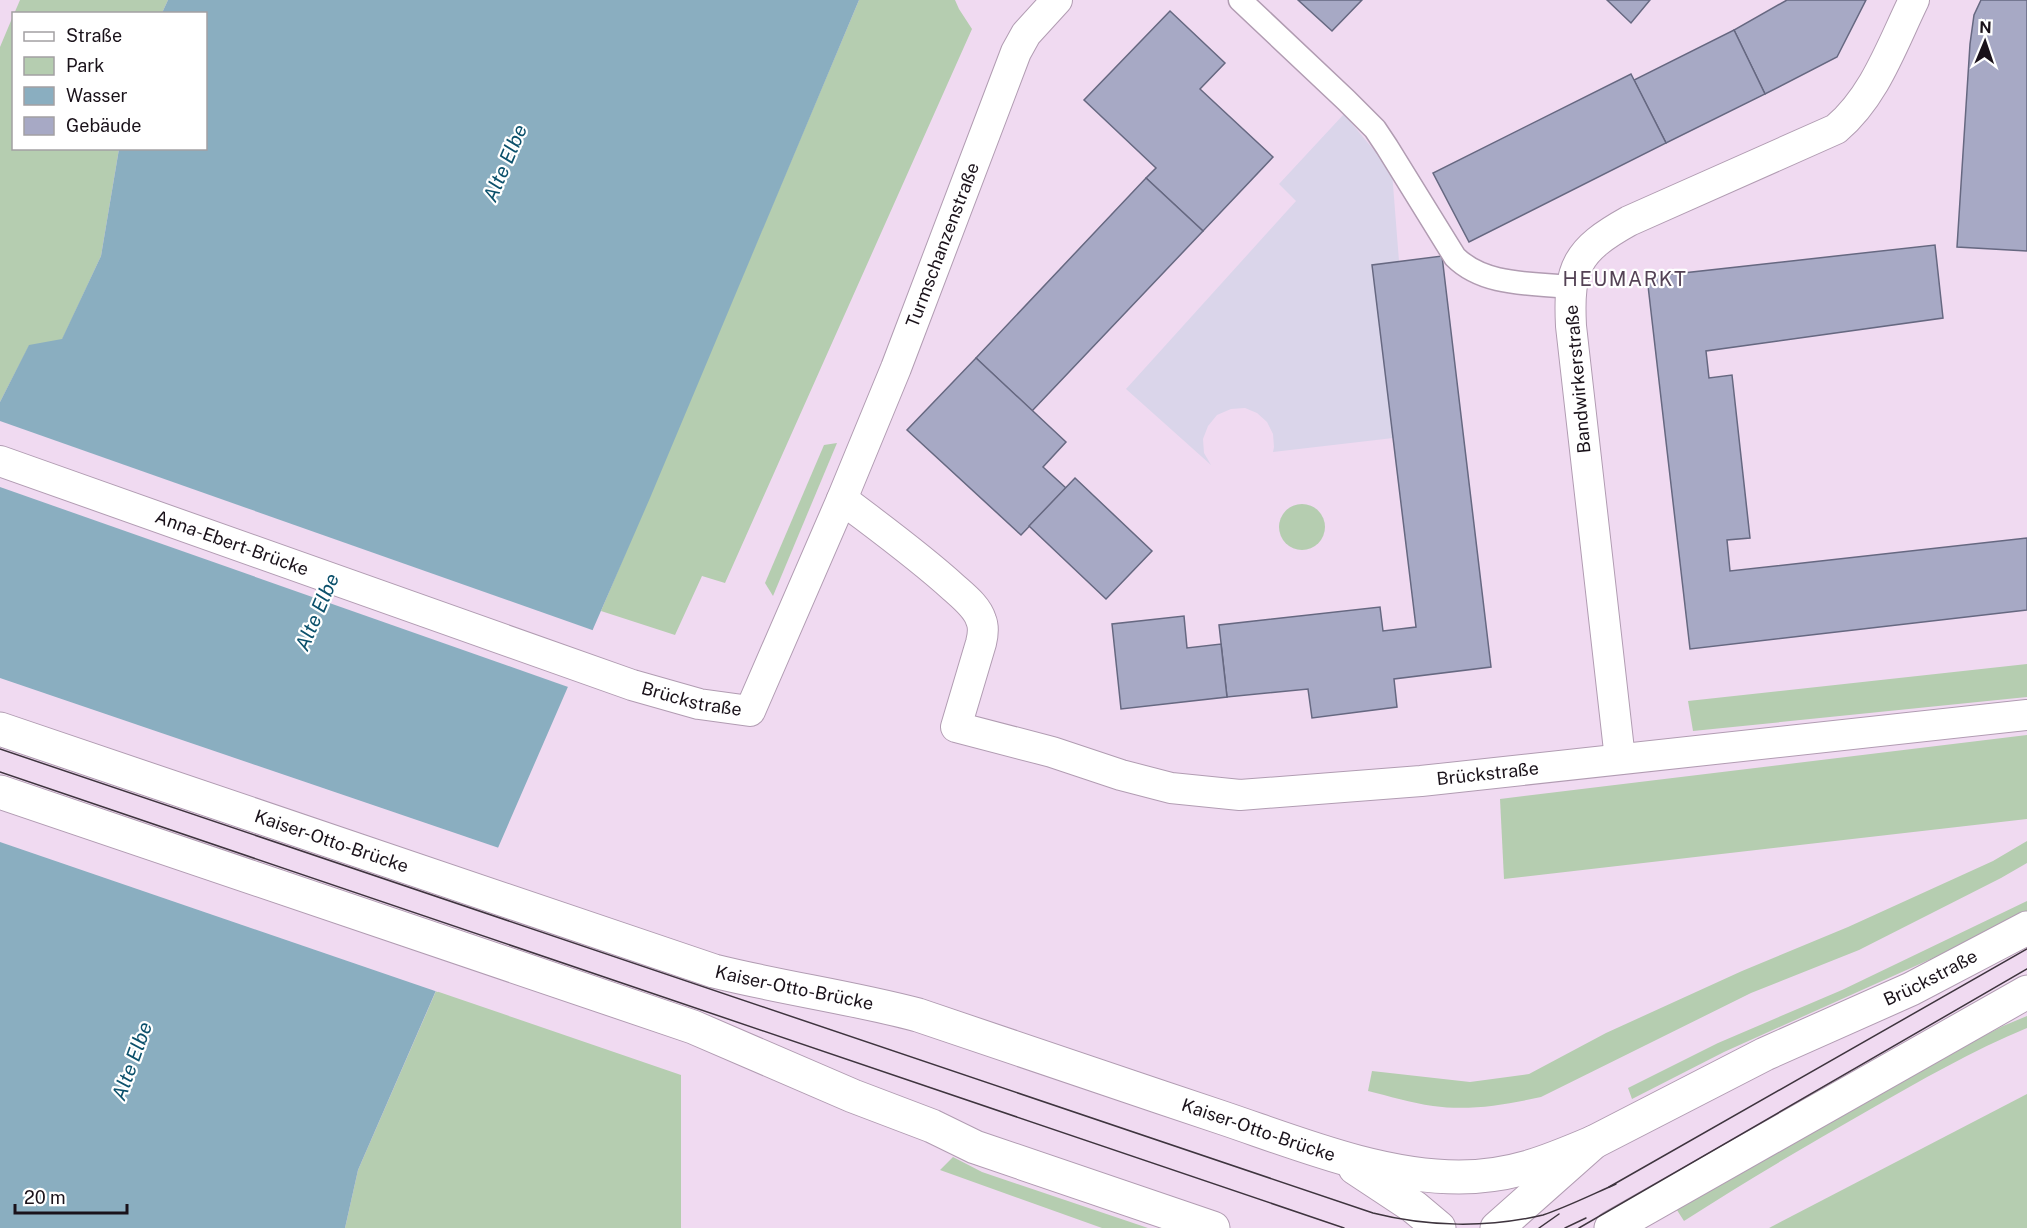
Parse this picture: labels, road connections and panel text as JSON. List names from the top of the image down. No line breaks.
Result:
{"streets":{"main road":["Brückstraße","Kaiser-Otto-Brücke"],"street":["Turmschanzenstraße","Bandwirkerstraße","Anna-Ebert-Brücke"]},"crossings":[["Turmschanzenstraße","Brückstraße"],["Bandwirkerstraße","Brückstraße"],["Anna-Ebert-Brücke","Brückstraße"],["Brückstraße","Kaiser-Otto-Brücke"]],"districts":["HEUMARKT"],"water":["Alte Elbe"],"legend":["Straße","Park","Wasser","Gebäude"],"scale_bar":"20 m","north":"top"}
